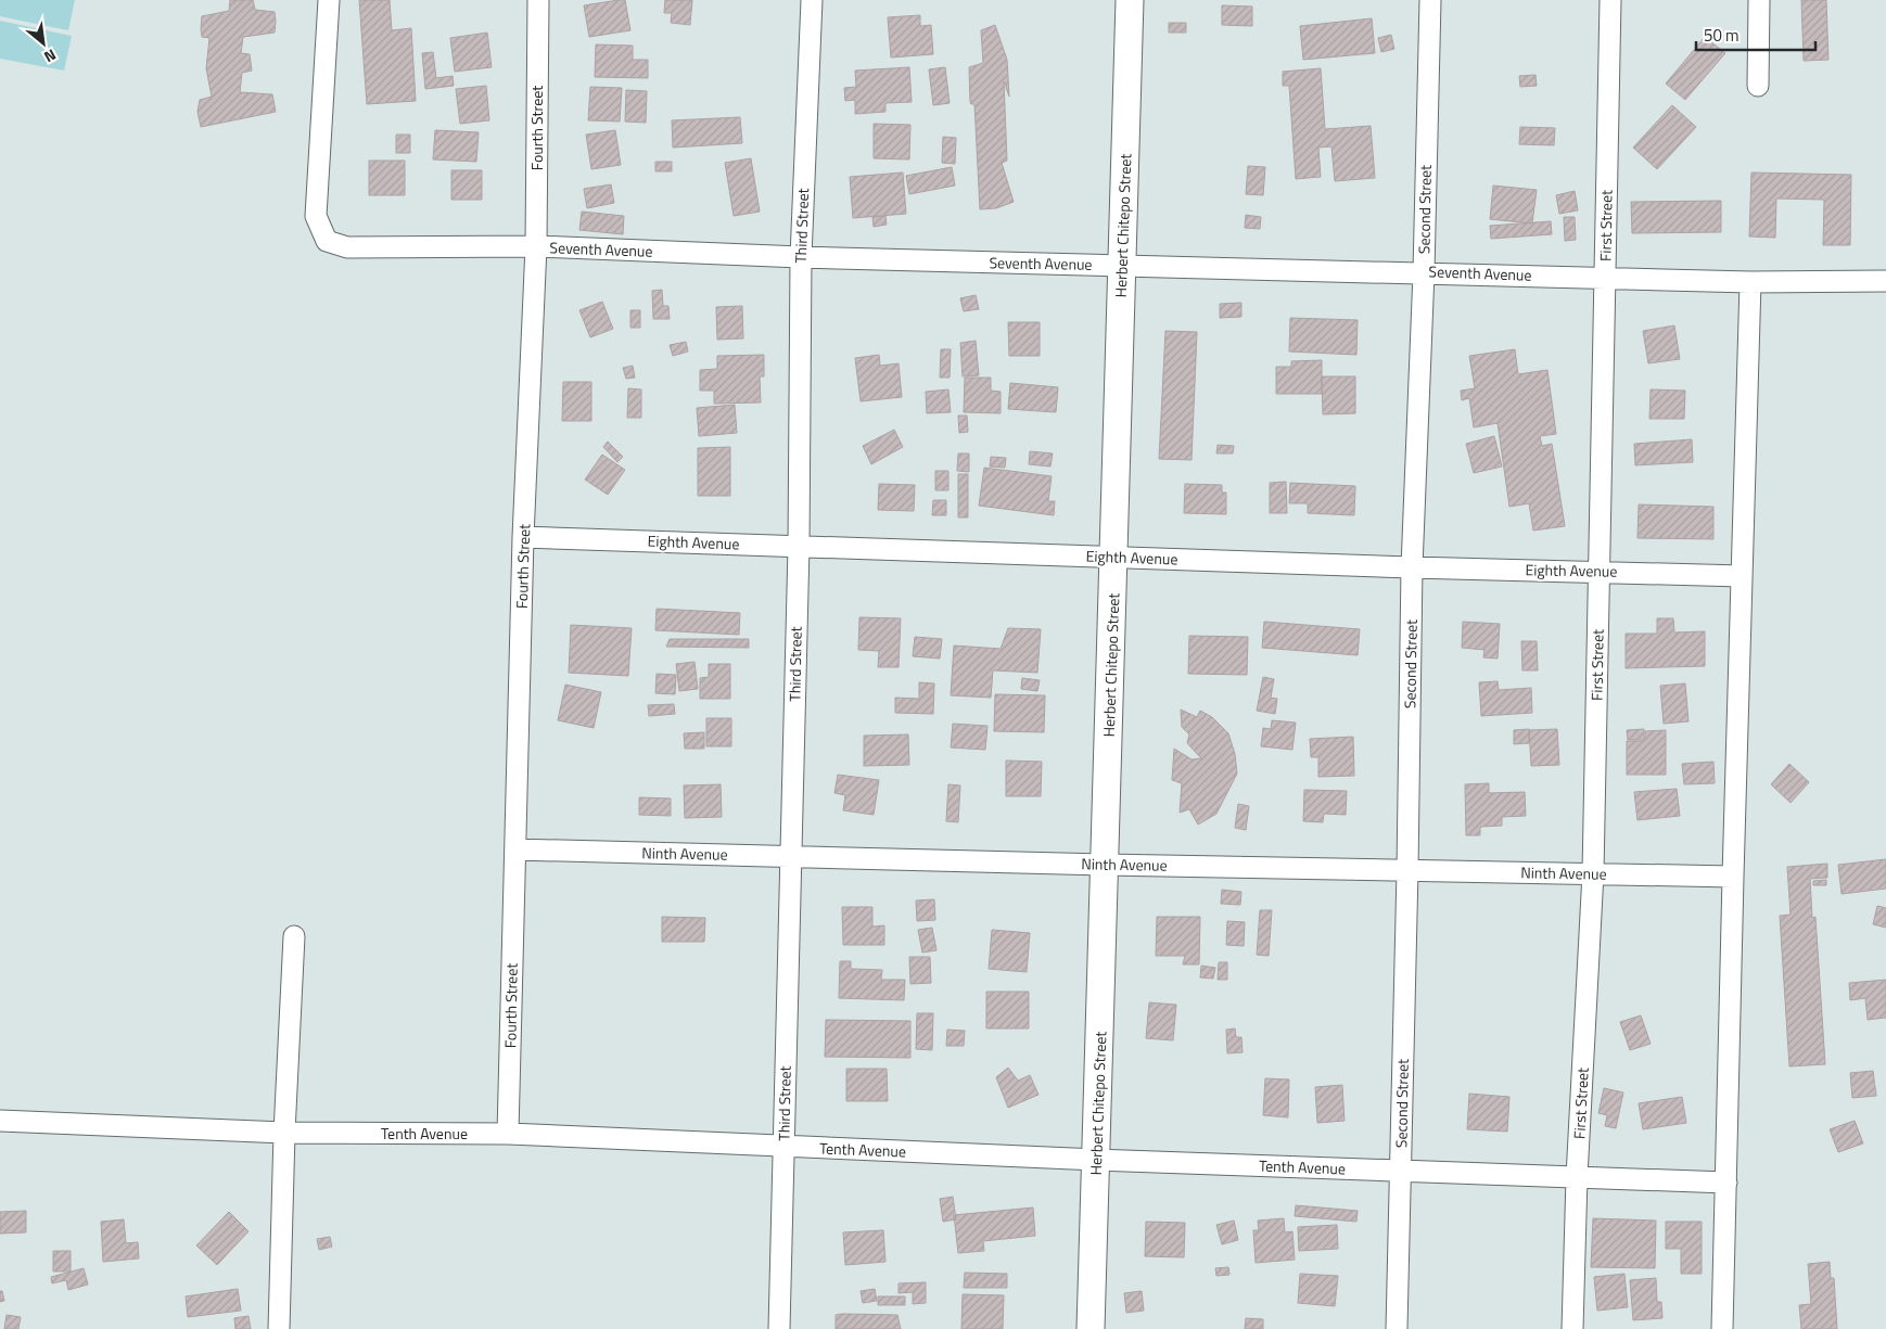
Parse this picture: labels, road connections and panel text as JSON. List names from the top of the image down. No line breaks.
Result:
{"streets":{"main road":["Herbert Chitepo Street"],"street":["Fourth Street","Second Street","Third Street","First Street","Seventh Avenue","Eighth Avenue","Ninth Avenue","Tenth Avenue"]},"crossings":[["Fourth Street","Seventh Avenue"],["Fourth Street","Eighth Avenue"],["Fourth Street","Ninth Avenue"],["Fourth Street","Tenth Avenue"],["Second Street","Seventh Avenue"],["Second Street","Eighth Avenue"],["Second Street","Ninth Avenue"],["Second Street","Tenth Avenue"],["Third Street","Seventh Avenue"],["Third Street","Eighth Avenue"],["Third Street","Ninth Avenue"],["Third Street","Tenth Avenue"],["Herbert Chitepo Street","Seventh Avenue"],["Herbert Chitepo Street","Eighth Avenue"],["Herbert Chitepo Street","Ninth Avenue"],["Herbert Chitepo Street","Tenth Avenue"],["First Street","Seventh Avenue"],["First Street","Eighth Avenue"],["First Street","Ninth Avenue"],["First Street","Tenth Avenue"]],"scale_bar":"50 m","north":"bottom right"}
